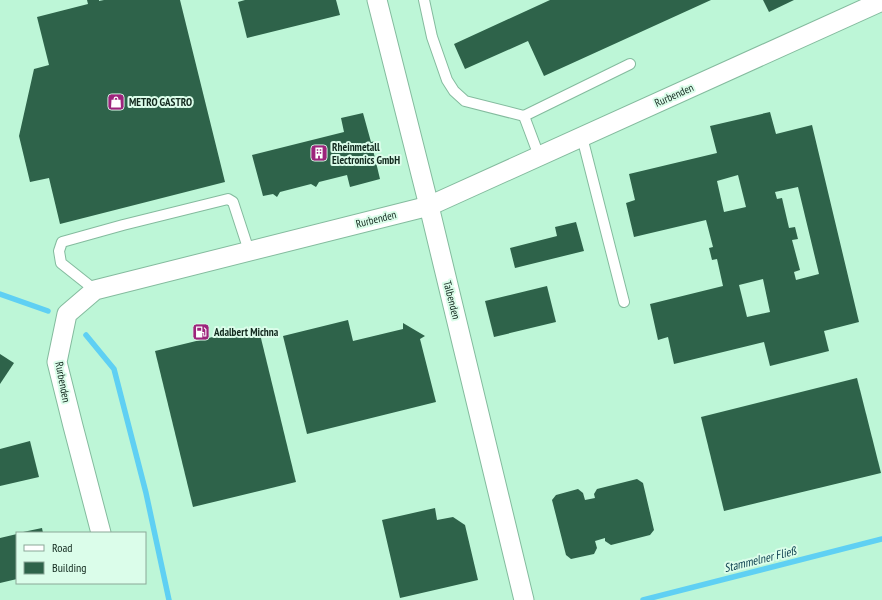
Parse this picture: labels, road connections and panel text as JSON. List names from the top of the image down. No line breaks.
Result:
{"streets":{"street":["Rurbenden","Talbenden"]},"crossings":[["Rurbenden","Talbenden"]],"water":["Stammelner Fließ"],"places":{"shop":["METRO GASTRO"],"building":["Rheinmetall Electronics GmbH"],"fuel station":["Adalbert Michna"]},"legend":["Road","Building"]}
